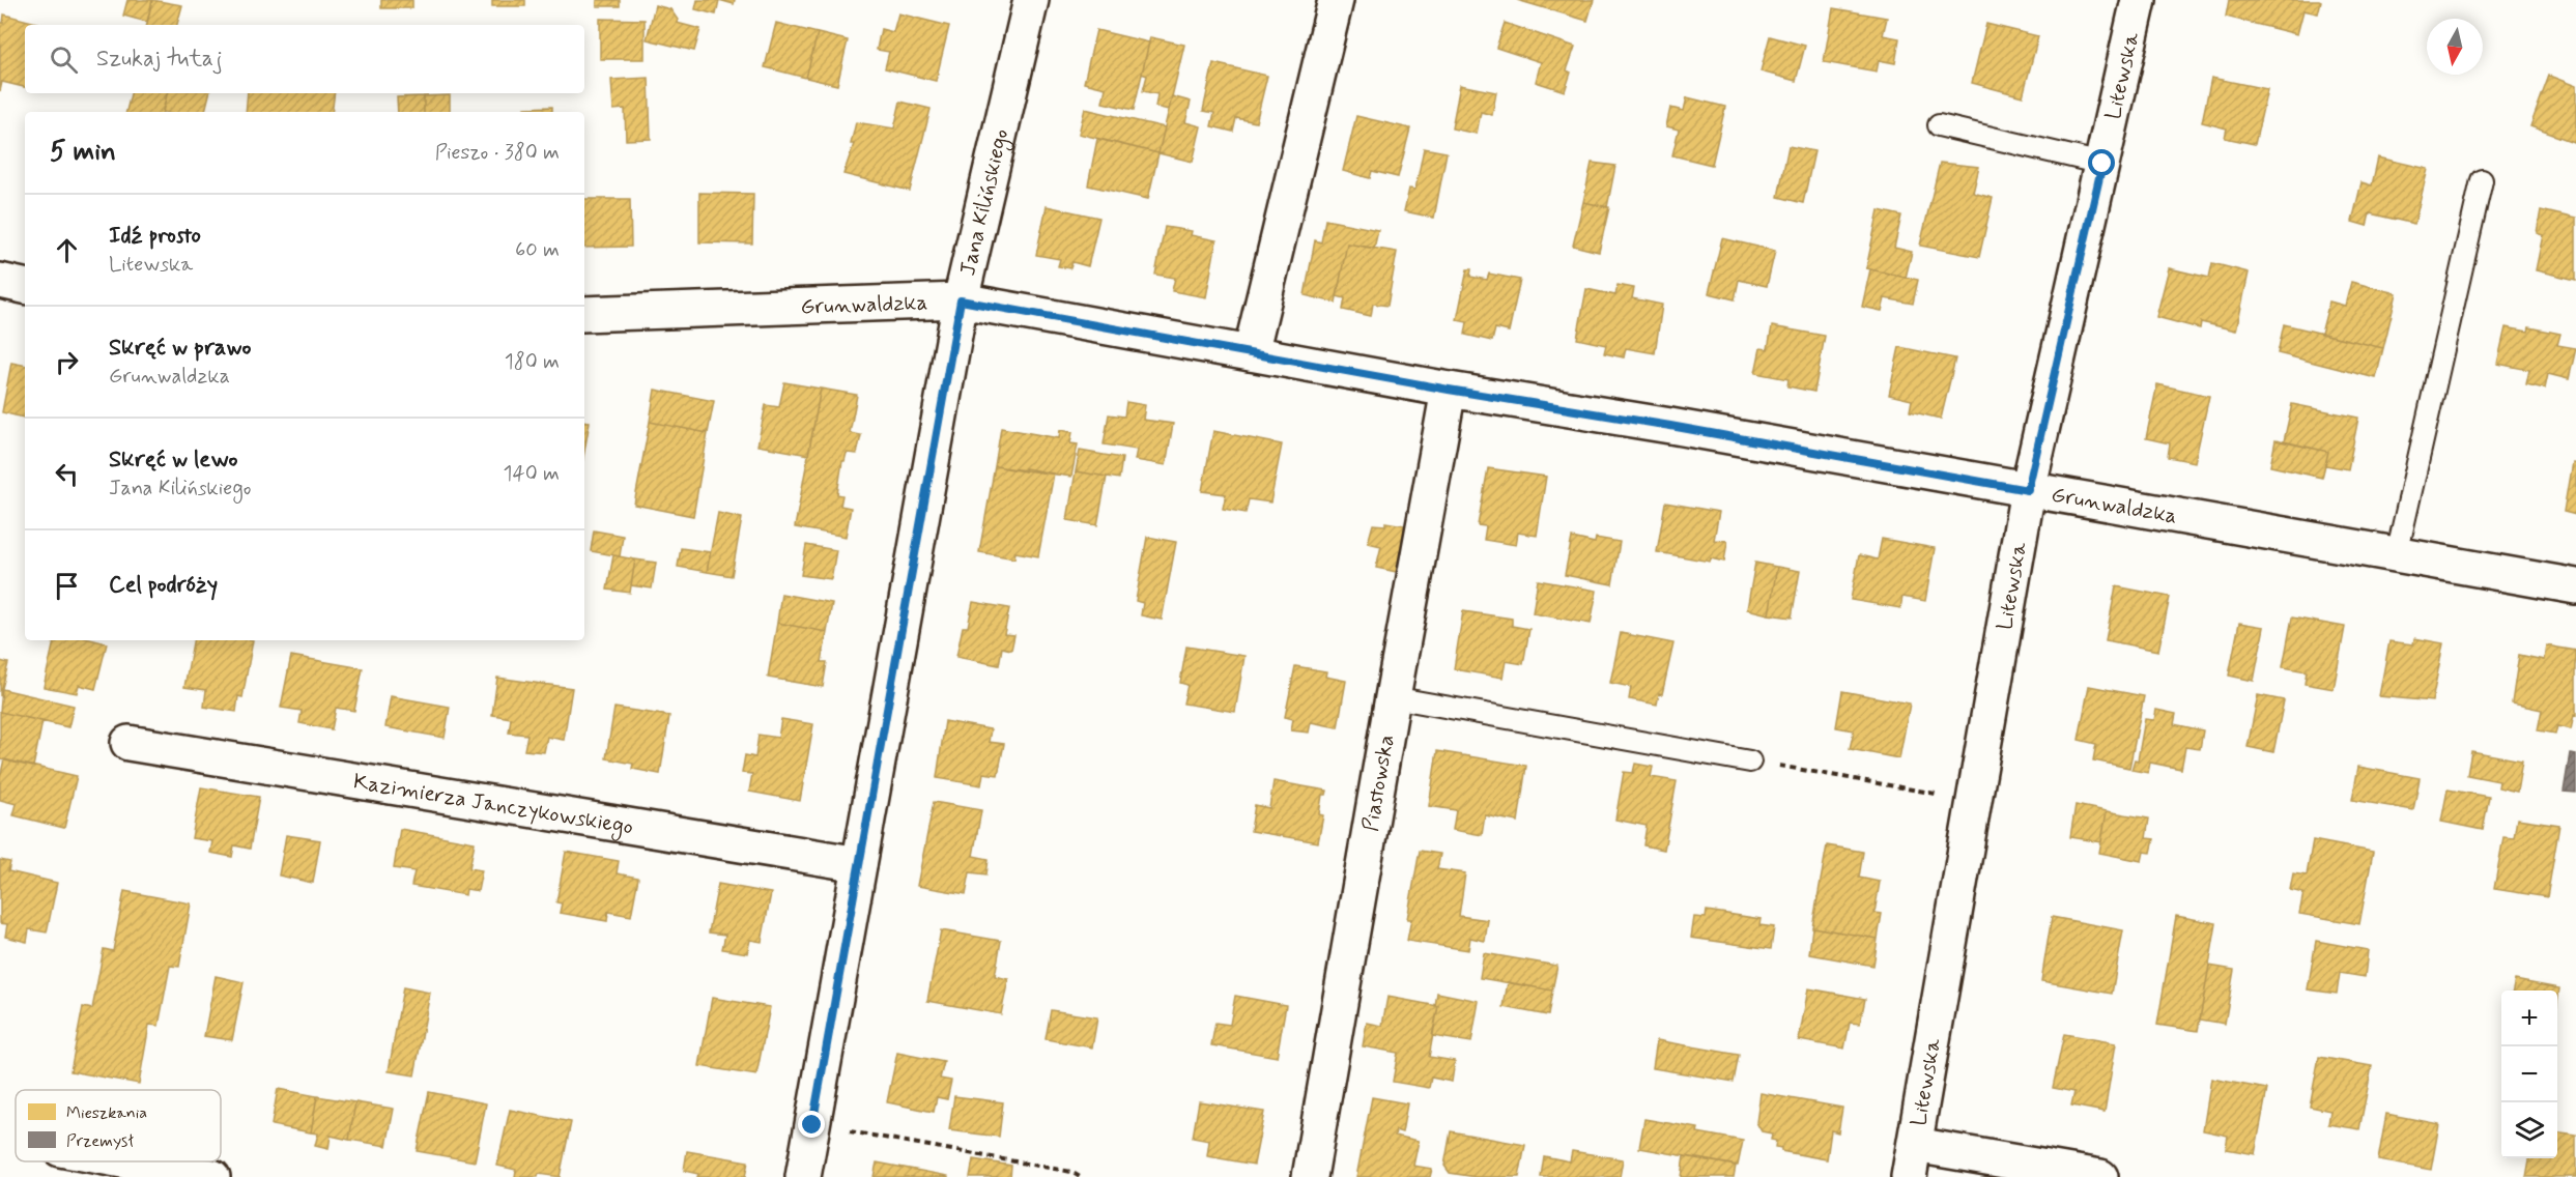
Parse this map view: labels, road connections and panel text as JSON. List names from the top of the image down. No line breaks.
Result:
{"streets":{"street":["Litewska","Jana Kilińskiego","Grunwaldzka","Piastowska","Kazimierza Janczykowskiego"]},"crossings":[["Litewska","Grunwaldzka"],["Jana Kilińskiego","Grunwaldzka"],["Jana Kilińskiego","Kazimierza Janczykowskiego"],["Grunwaldzka","Piastowska"]],"legend":["Mieszkania","Przemysł"],"north":"bottom","page":{"search":"Szukaj tutaj","heading":["5 min","Pieszo · 380 m"],"list":[["Idź prosto","Litewska","60 m"],["Skręć w prawo","Grunwaldzka","180 m"],["Skręć w lewo","Jana Kilińskiego","140 m"],"Cel podróży"],"map_buttons":["+","−"]}}
